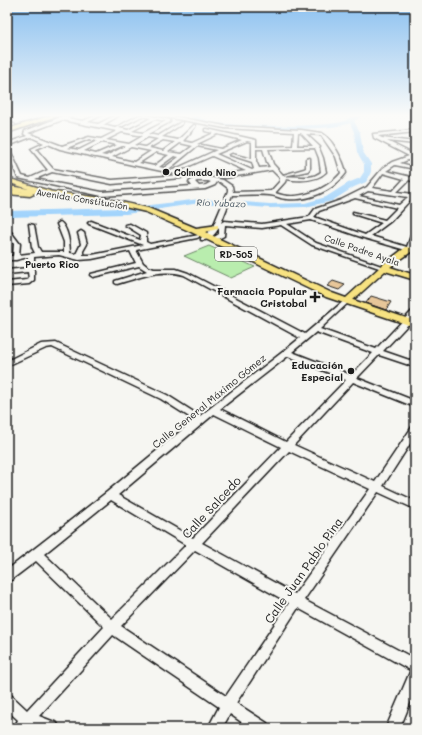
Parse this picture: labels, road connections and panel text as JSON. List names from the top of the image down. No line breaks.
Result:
{"streets":{"main road":["Avenida Constitución","Calle Padre Ayala","RD-505","Calle General Máximo Gómez"],"street":["Calle Salcedo","Calle Juan Pablo Pina"]},"crossings":[["Avenida Constitución","RD-505"],["Calle Padre Ayala","Calle General Máximo Gómez"],["RD-505","Calle General Máximo Gómez"],["RD-505","Calle Salcedo"]],"districts":["Puerto Rico"],"water":["Río Yubazo"],"places":{"other":["Colmado Nino","Educación Especial"],"health":["Farmacia Popular Cristobal"]}}
